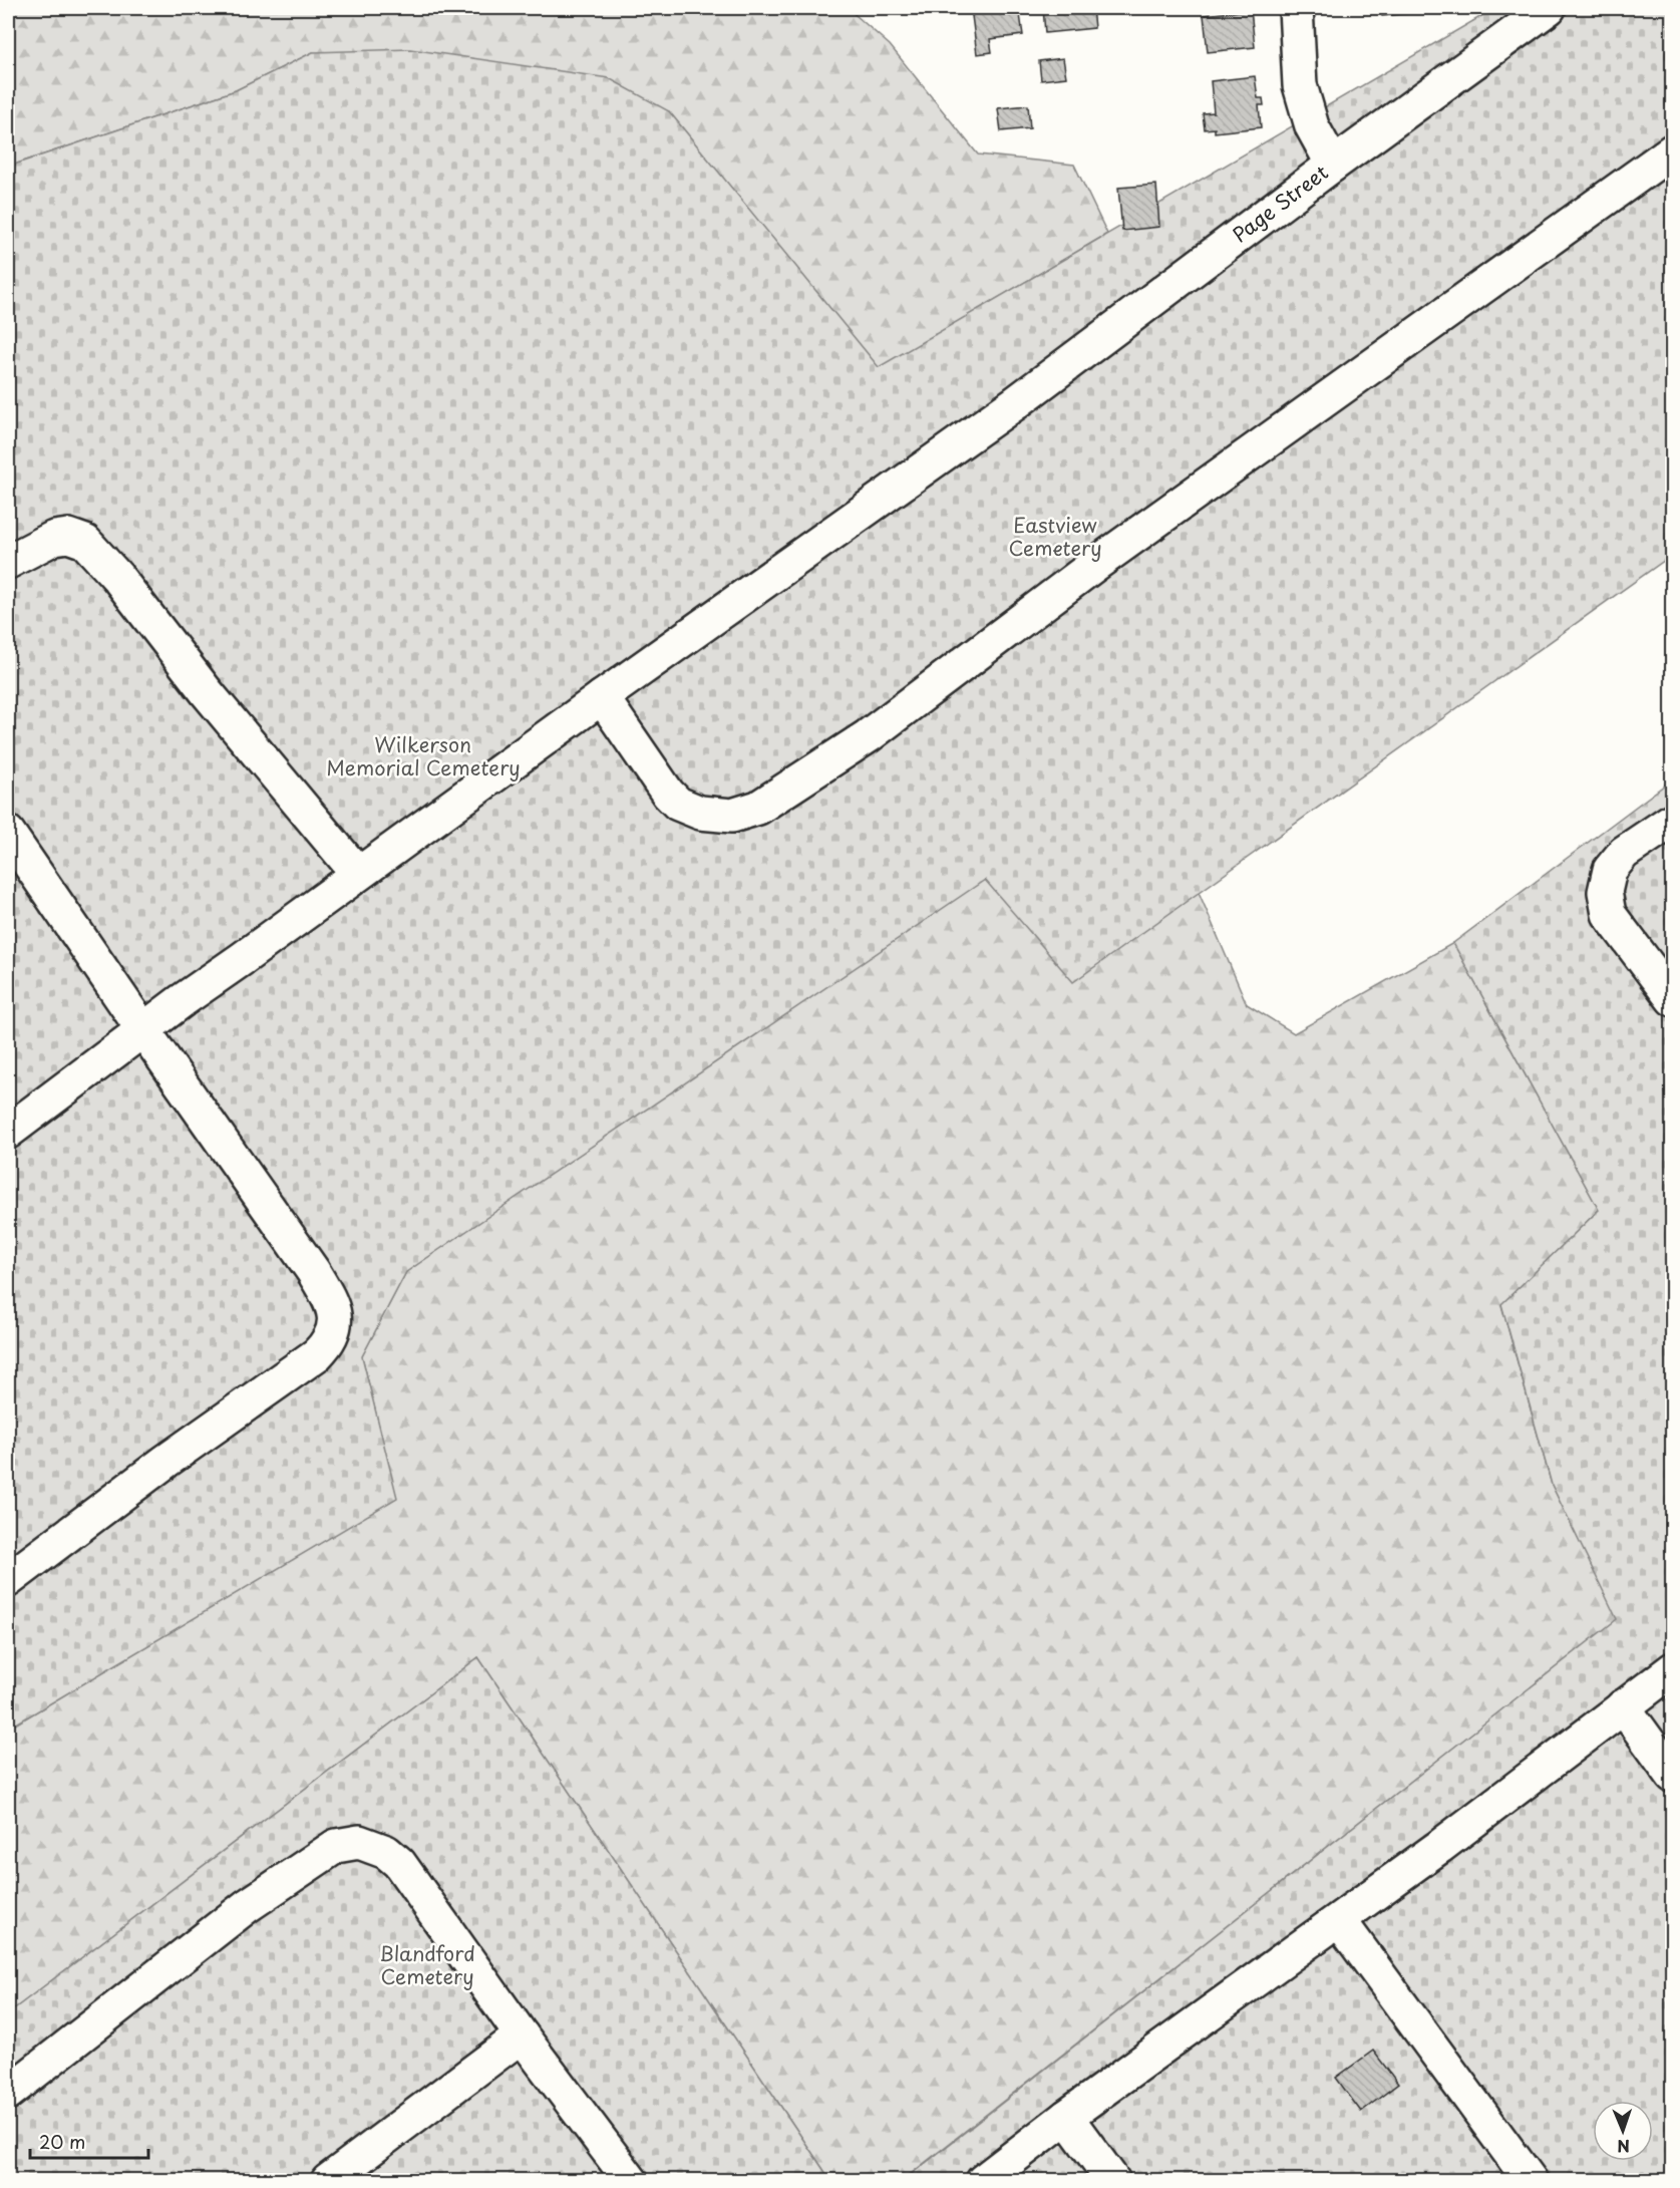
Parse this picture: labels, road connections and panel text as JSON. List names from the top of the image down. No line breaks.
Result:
{"streets":{"street":["Page Street"]},"parks":["Eastview Cemetery","Wilkerson Memorial Cemetery","Blandford Cemetery"],"scale_bar":"20 m","north":"bottom"}
